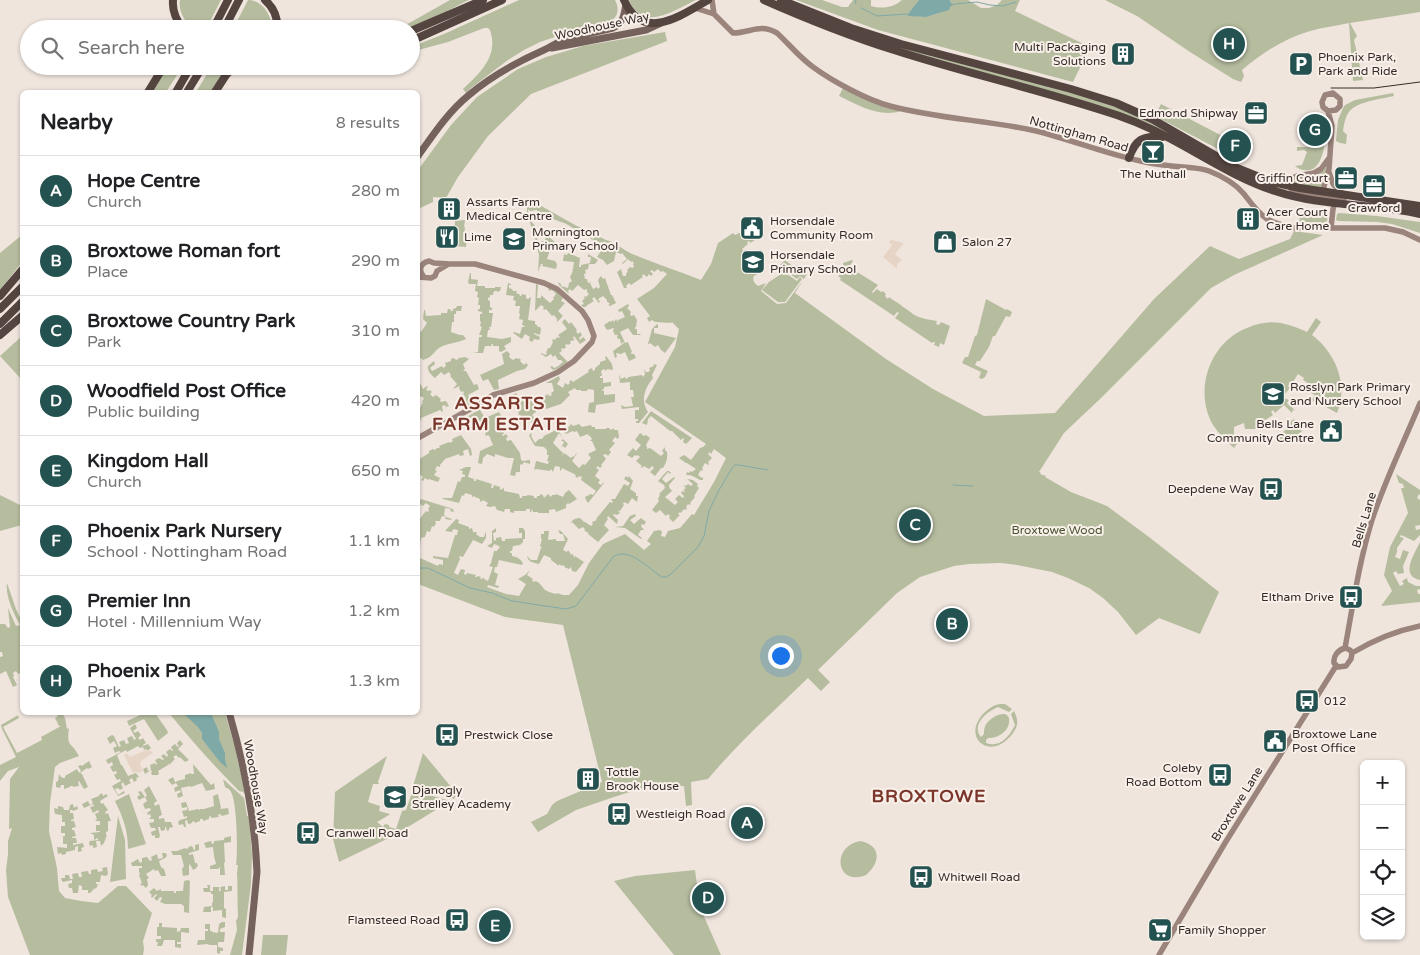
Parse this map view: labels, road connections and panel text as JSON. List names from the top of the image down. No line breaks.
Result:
{"streets":{"main road":["Woodhouse Way"],"street":["Nottingham Road","Bells Lane","Broxtowe Lane"]},"crossings":[["Bells Lane","Broxtowe Lane"]],"districts":["ASSARTS FARM ESTATE","BROXTOWE"],"parks":["Broxtowe Wood"],"places":{"building":["Multi Packaging Solutions","Assarts Farm Medical Centre","Acer Court Care Home","Tottle Brook House"],"parking":["Phoenix Park, Park and Ride"],"office":["Edmond Shipway","Griffin Court","Crawford"],"bar":["The Nuthall"],"public building":["Horsendale Community Room","Bells Lane Community Centre","Broxtowe Lane Post Office"],"restaurant":["Lime"],"school or university":["Mornington Primary School","Horsendale Primary School","Rosslyn Park Primary and Nursery School","Djanogly Strelley Academy"],"shop":["Salon 27"],"bus stop":["Deepdene Way","Eltham Drive","012","Prestwick Close","Coleby Road Bottom","Westleigh Road","Cranwell Road","Whitwell Road","Flamsteed Road"],"supermarket":["Family Shopper"]},"page":{"search":"Search here","pins":["H","G","F","C","B","A","D","E"],"heading":["Nearby","8 results"],"list":[{"mark":"A","name":"Hope Centre","note":"Church","value":"280 m"},{"mark":"B","name":"Broxtowe Roman fort","note":"Place","value":"290 m"},{"mark":"C","name":"Broxtowe Country Park","note":"Park","value":"310 m"},{"mark":"D","name":"Woodfield Post Office","note":"Public building","value":"420 m"},{"mark":"E","name":"Kingdom Hall","note":"Church","value":"650 m"},{"mark":"F","name":"Phoenix Park Nursery","note":"School · Nottingham Road","value":"1.1 km"},{"mark":"G","name":"Premier Inn","note":"Hotel · Millennium Way","value":"1.2 km"},{"mark":"H","name":"Phoenix Park","note":"Park","value":"1.3 km"}],"map_buttons":["+","−"]}}
